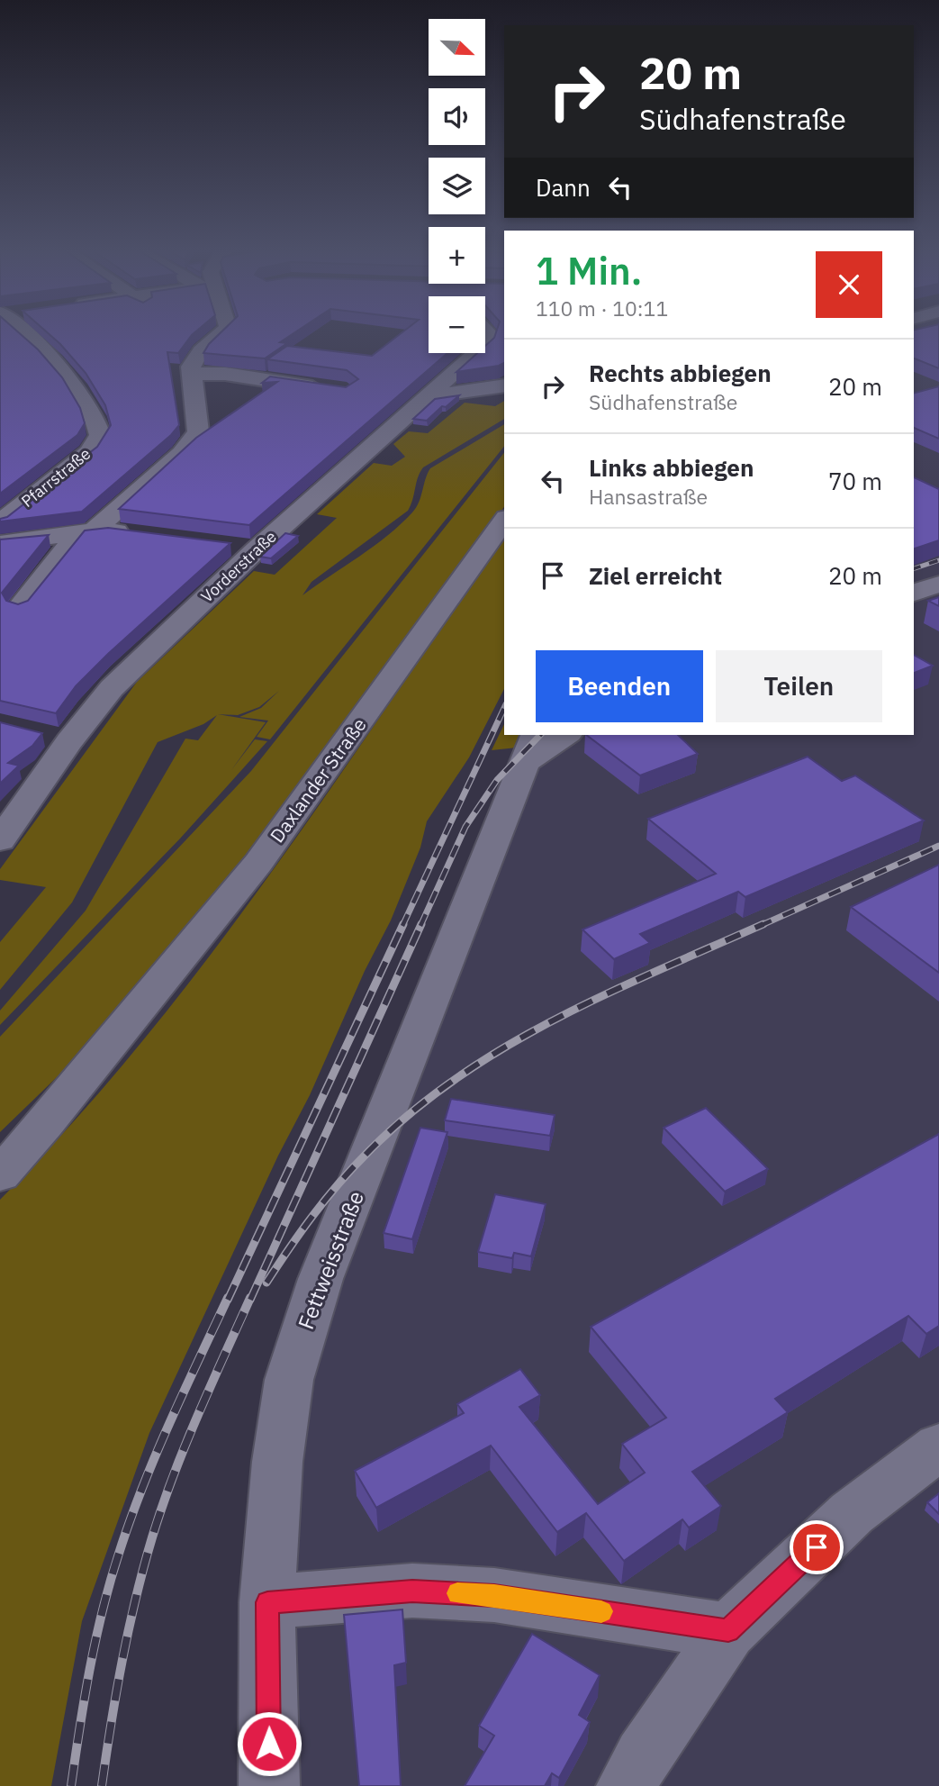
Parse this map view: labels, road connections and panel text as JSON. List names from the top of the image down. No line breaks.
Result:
{"streets":{"street":["Pfarrstraße","Vorderstraße","Daxlander Straße","Fettweisstraße"]},"north":"bottom right","page":{"map_buttons":["+","−"],"turn":["20 m","Südhafenstraße"],"then":"Dann","heading":["1 Min.","110 m · 10:11"],"list":[{"name":"Rechts abbiegen","note":"Südhafenstraße","value":"20 m"},{"name":"Links abbiegen","note":"Hansastraße","value":"70 m"},{"name":"Ziel erreicht","value":"20 m"}],"buttons":["Beenden","Teilen"]}}
